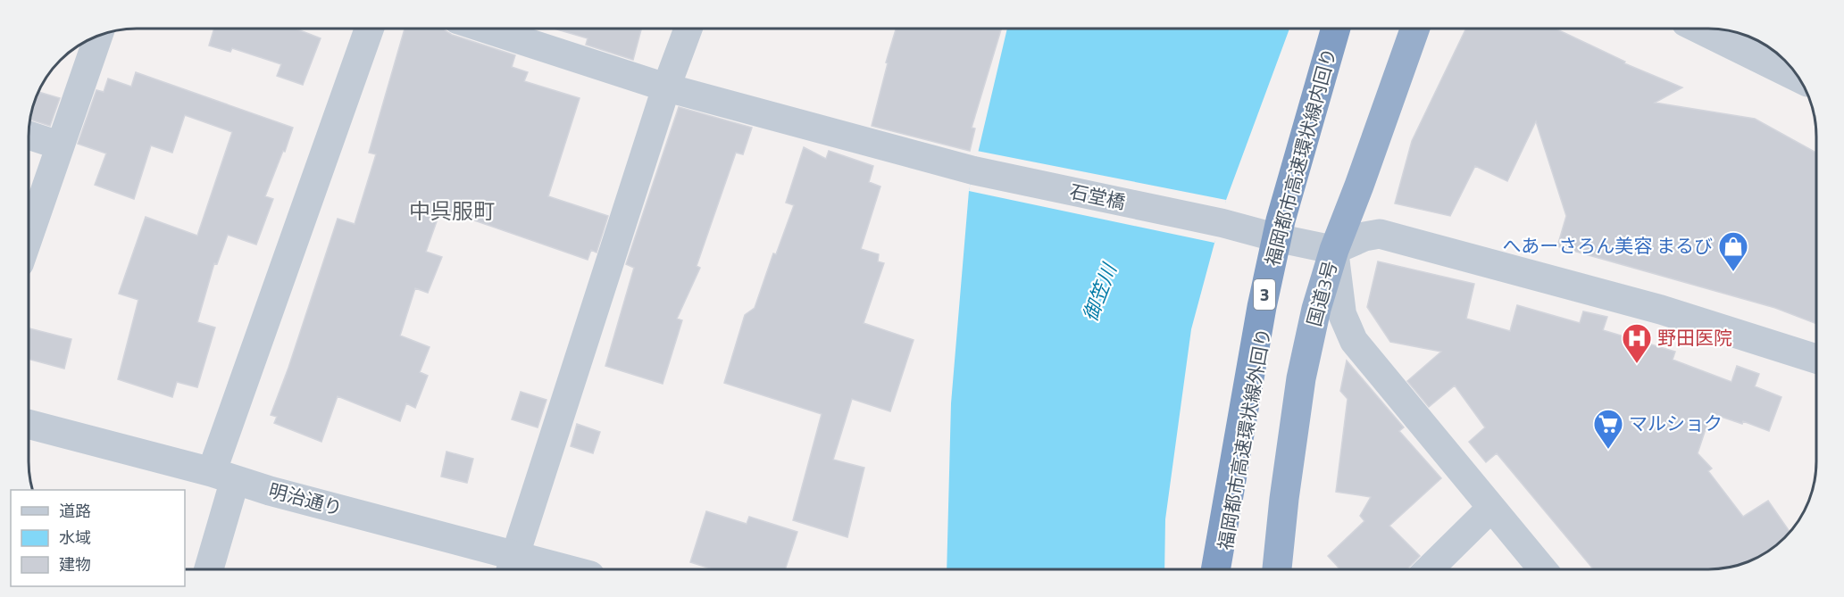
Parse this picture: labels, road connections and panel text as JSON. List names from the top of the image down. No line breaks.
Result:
{"streets":{"highway":["福岡都市高速環状線内回り","国道3号","3","福岡都市高速環状線外回り"],"street":["石堂橋","明治通り"]},"crossings":[["石堂橋","国道3号"],["石堂橋","3"]],"districts":["中呉服町"],"water":["御笠川"],"places":{"shop":["へあーさろん美容 まるび"],"hospital":["野田医院"],"supermarket":["マルショク"]},"legend":["道路","水域","建物"]}
